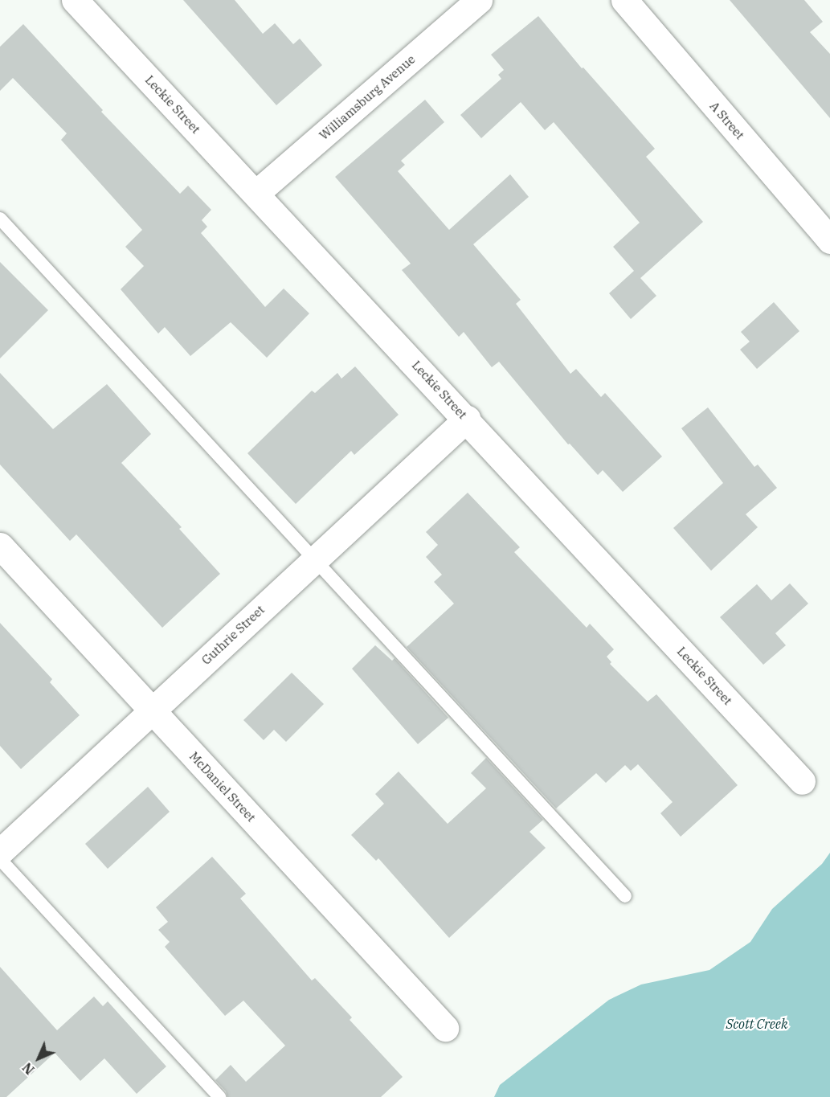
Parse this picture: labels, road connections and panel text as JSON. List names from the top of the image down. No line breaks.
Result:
{"streets":{"street":["Williamsburg Avenue","Leckie Street","A Street","Guthrie Street","McDaniel Street"]},"crossings":[["Williamsburg Avenue","Leckie Street"],["Leckie Street","Guthrie Street"],["Guthrie Street","McDaniel Street"]],"water":["Scott Creek"],"north":"bottom left"}
